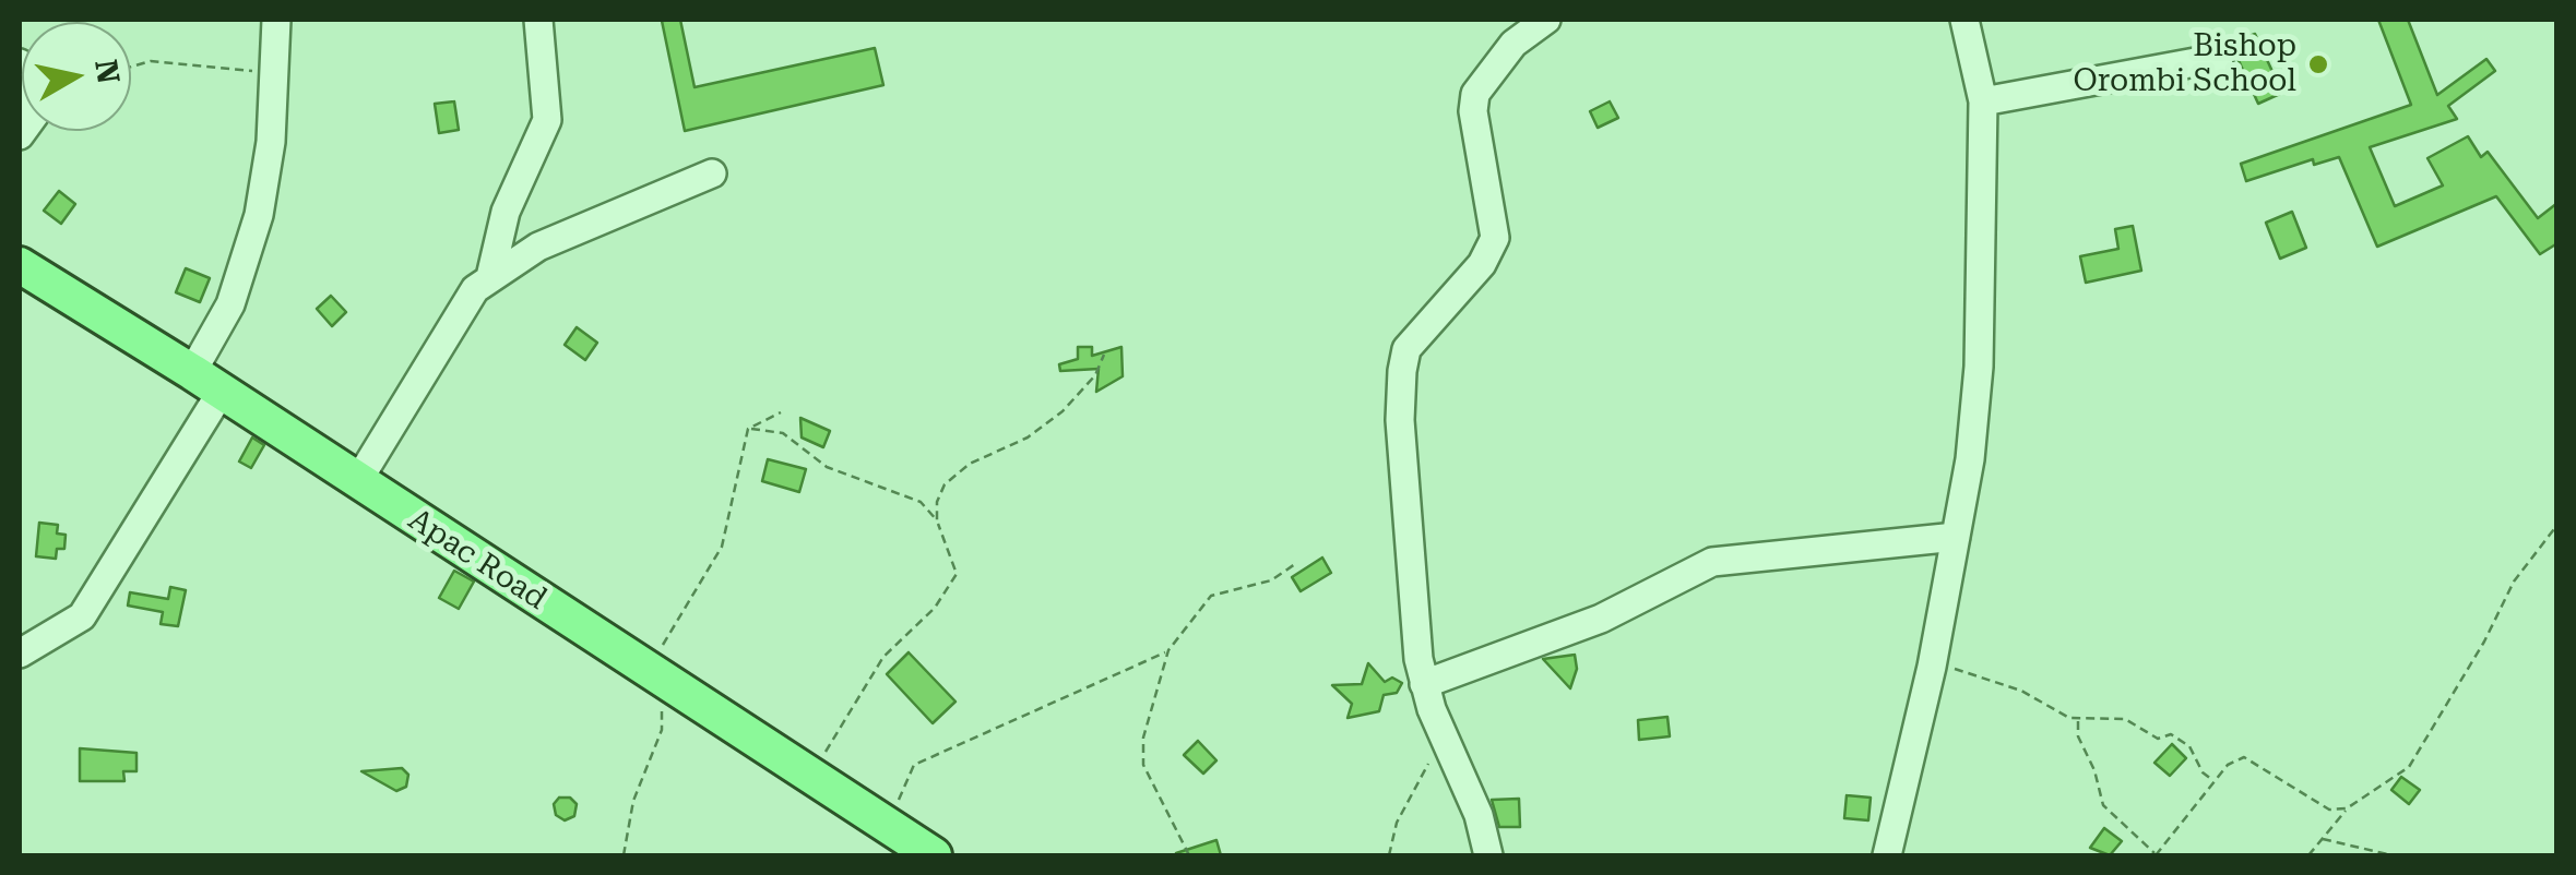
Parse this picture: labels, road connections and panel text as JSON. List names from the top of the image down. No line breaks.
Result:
{"streets":{"main road":["Apac Road"]},"places":["Bishop Orombi School"],"north":"right"}
